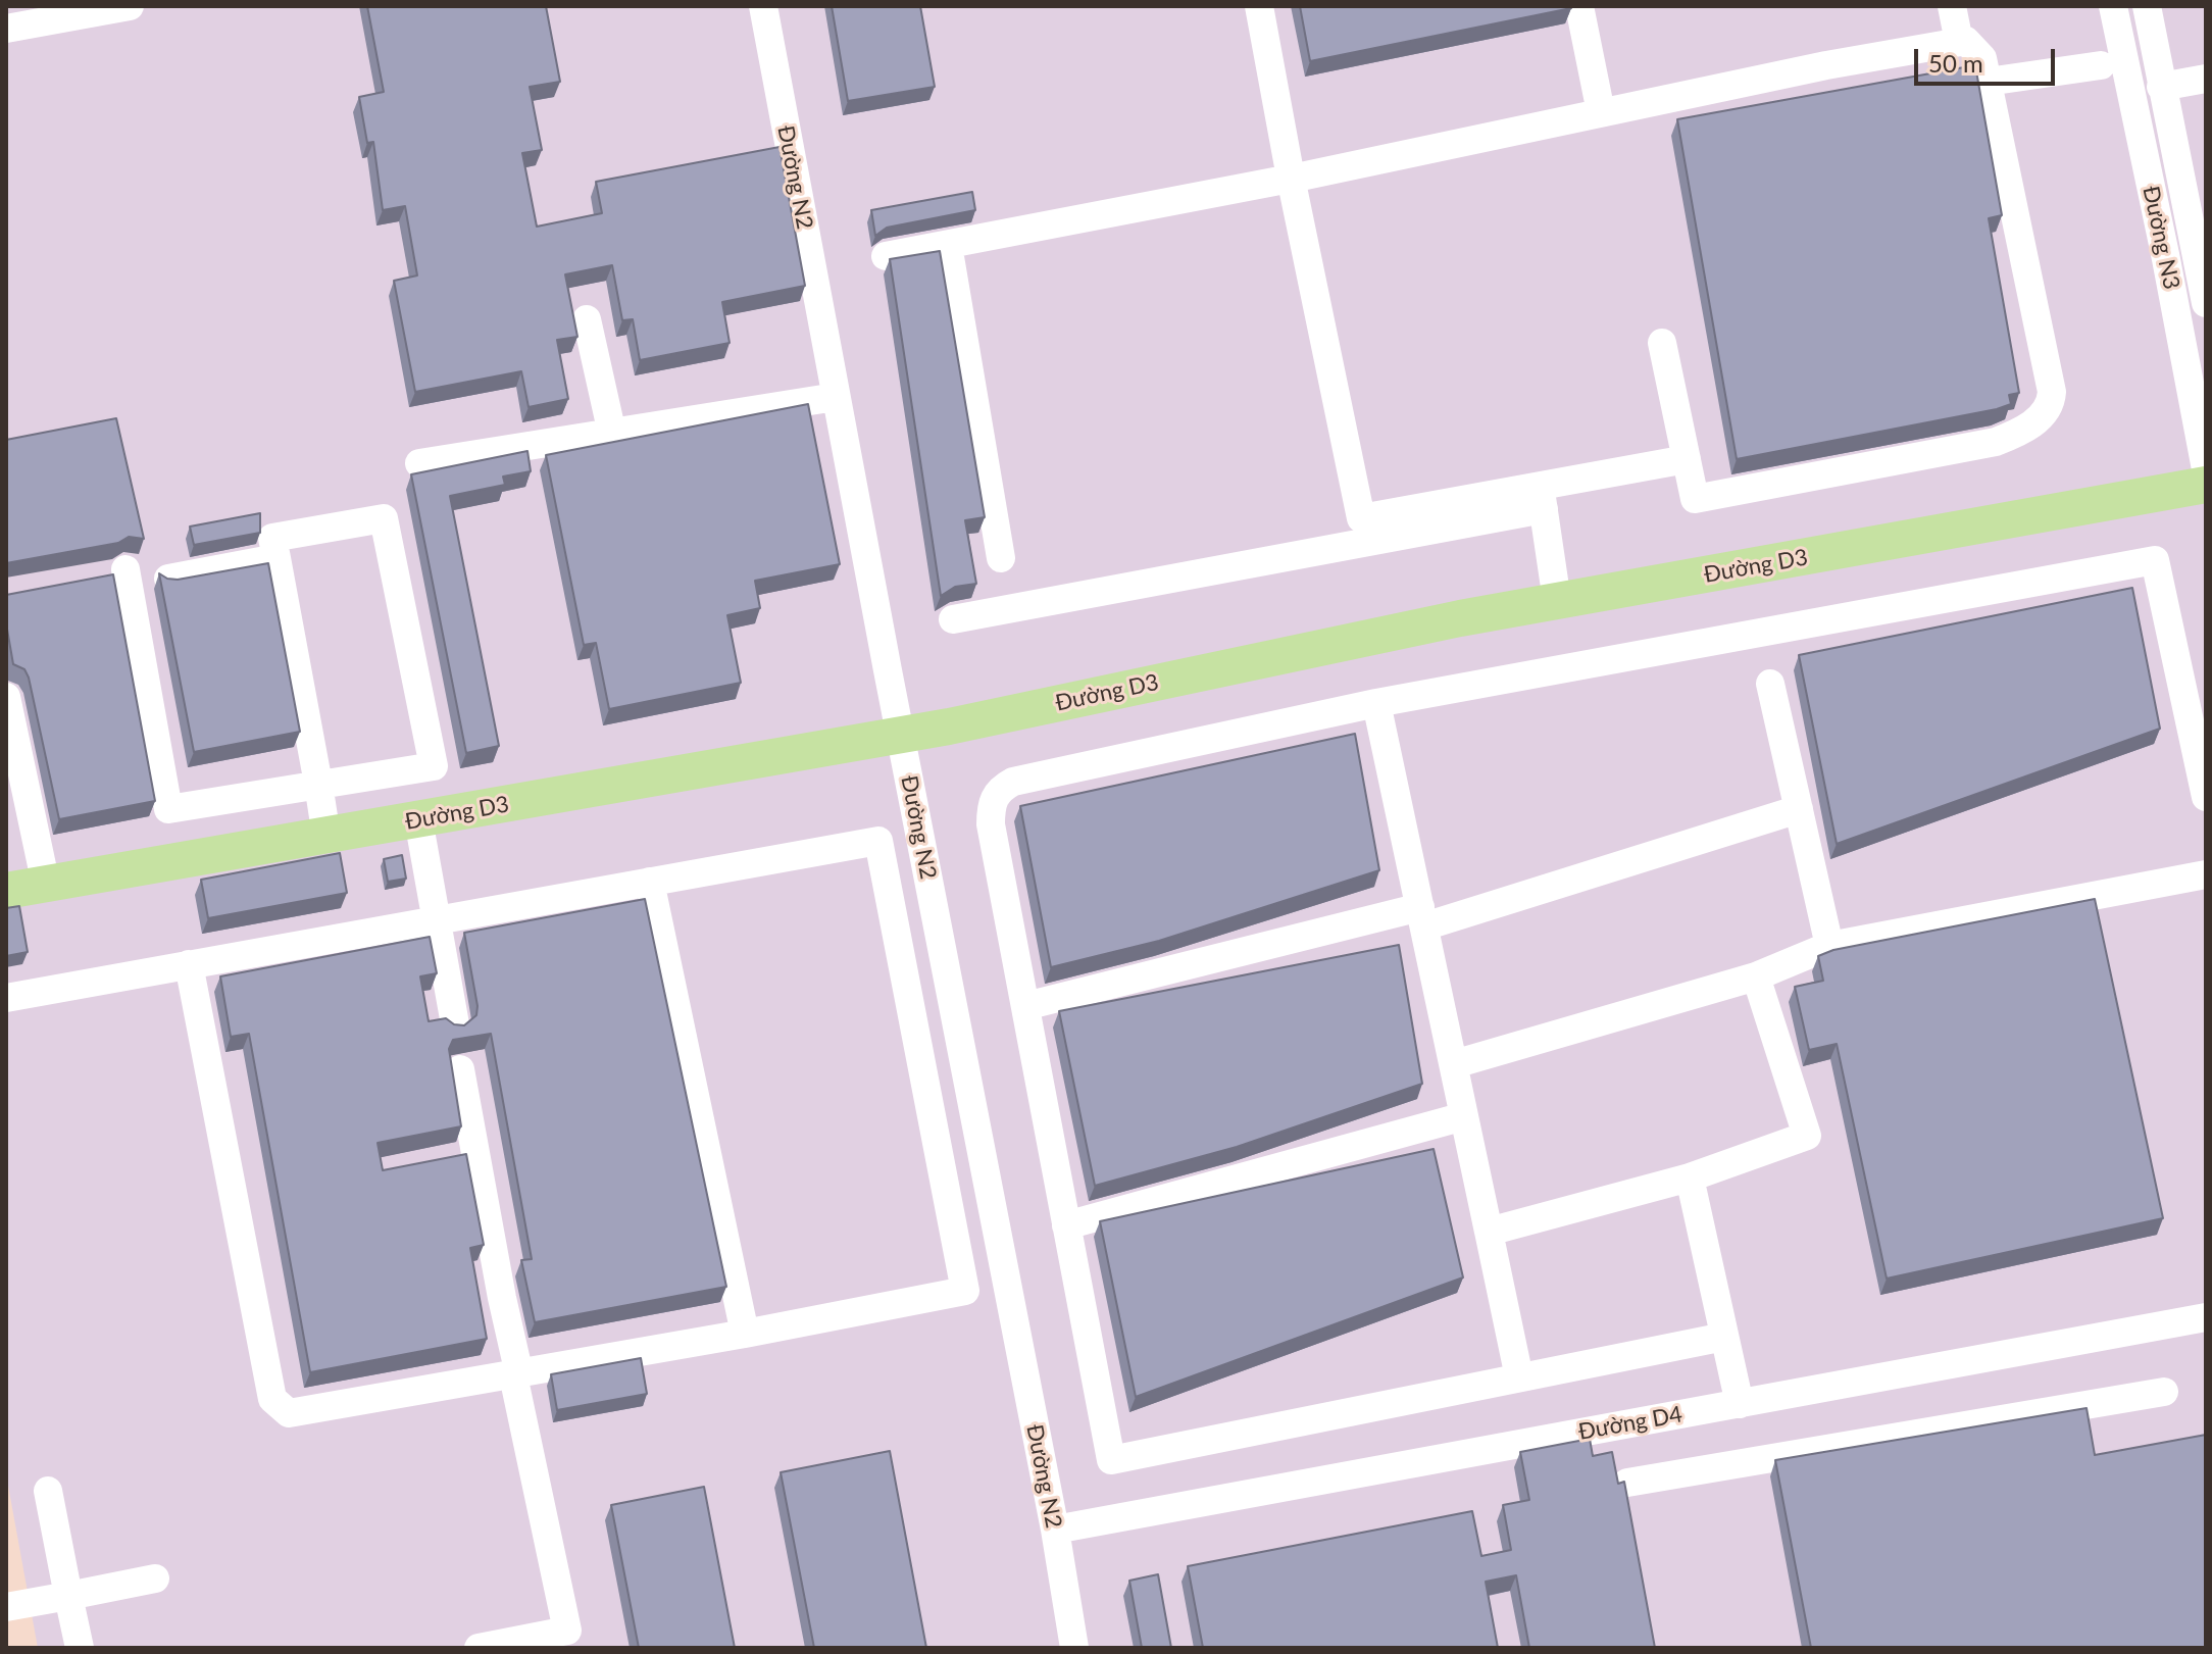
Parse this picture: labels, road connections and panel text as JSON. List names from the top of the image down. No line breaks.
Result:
{"streets":{"main road":["Đường D3"],"street":["Đường N2","Đường N3","Đường D4"]},"crossings":[["Đường N2","Đường D3"],["Đường N2","Đường D4"]],"scale_bar":"50 m"}
